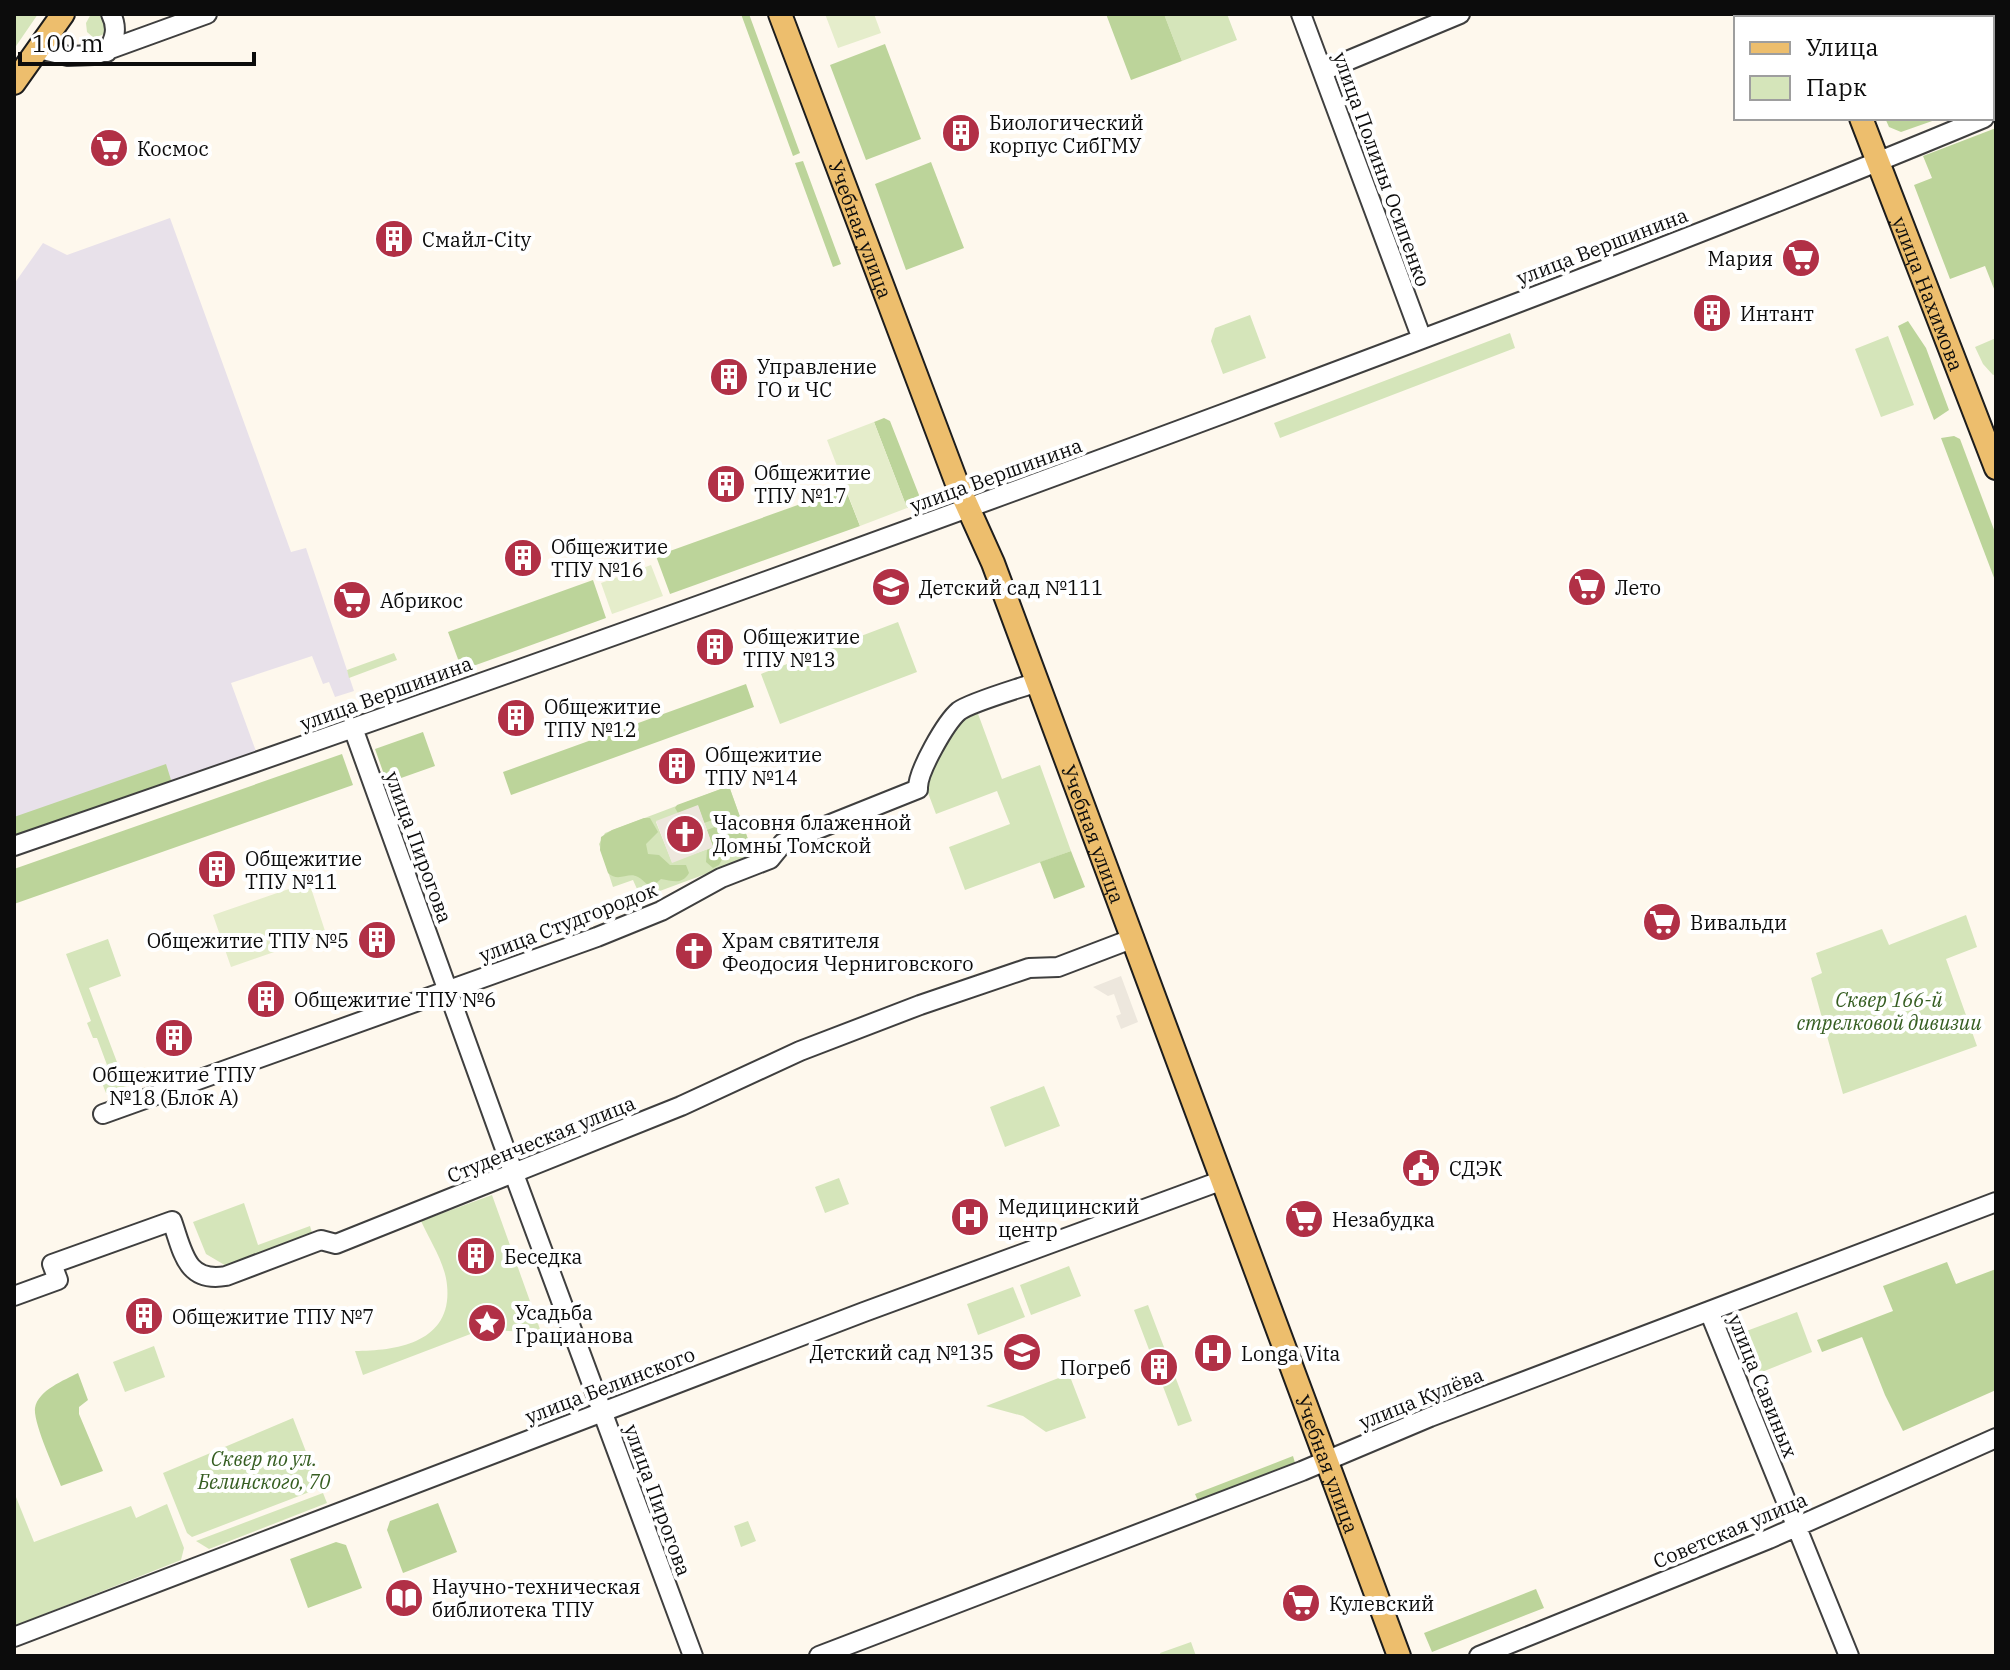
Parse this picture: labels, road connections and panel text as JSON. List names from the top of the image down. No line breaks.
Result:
{"streets":{"main road":["Учебная улица","улица Нахимова"],"street":["улица Полины Осипенко","улица Вершинина","улица Пирогова","улица Студгородок","Студенческая улица","улица Белинского","улица Савиных","улица Кулёва","Советская улица"]},"crossings":[["улица Полины Осипенко","улица Вершинина"],["Учебная улица","улица Вершинина"],["Учебная улица","улица Студгородок"],["Учебная улица","Студенческая улица"],["Учебная улица","улица Белинского"],["Учебная улица","улица Кулёва"],["улица Вершинина","улица Нахимова"],["улица Вершинина","улица Пирогова"],["улица Пирогова","улица Студгородок"],["улица Пирогова","Студенческая улица"],["улица Пирогова","улица Белинского"],["улица Савиных","улица Кулёва"],["улица Савиных","Советская улица"]],"parks":["Сквер 166-й стрелковой дивизии","Сквер по ул. Белинского, 70"],"places":{"building":["Биологический корпус СибГМУ","Смайл-City","Интант","Управление ГО и ЧС","Общежитие ТПУ №17","Общежитие ТПУ №16","Общежитие ТПУ №13","Общежитие ТПУ №12","Общежитие ТПУ №14","Общежитие ТПУ №11","Общежитие ТПУ №5","Общежитие ТПУ №6","Общежитие ТПУ №18 (Блок А)","Беседка","Общежитие ТПУ №7","Погреб"],"supermarket":["Космос","Мария","Лето","Абрикос","Вивальди","Незабудка","Кулевский"],"school or university":["Детский сад №111","Детский сад №135"],"church":["Часовня блаженной Домны Томской","Храм святителя Феодосия Черниговского"],"public building":["СДЭК"],"hospital":["Медицинский центр","Longa Vita"],"place":["Усадьба Грацианова"],"library":["Научно-техническая библиотека ТПУ"]},"legend":["Улица","Парк"],"scale_bar":"100 m"}
